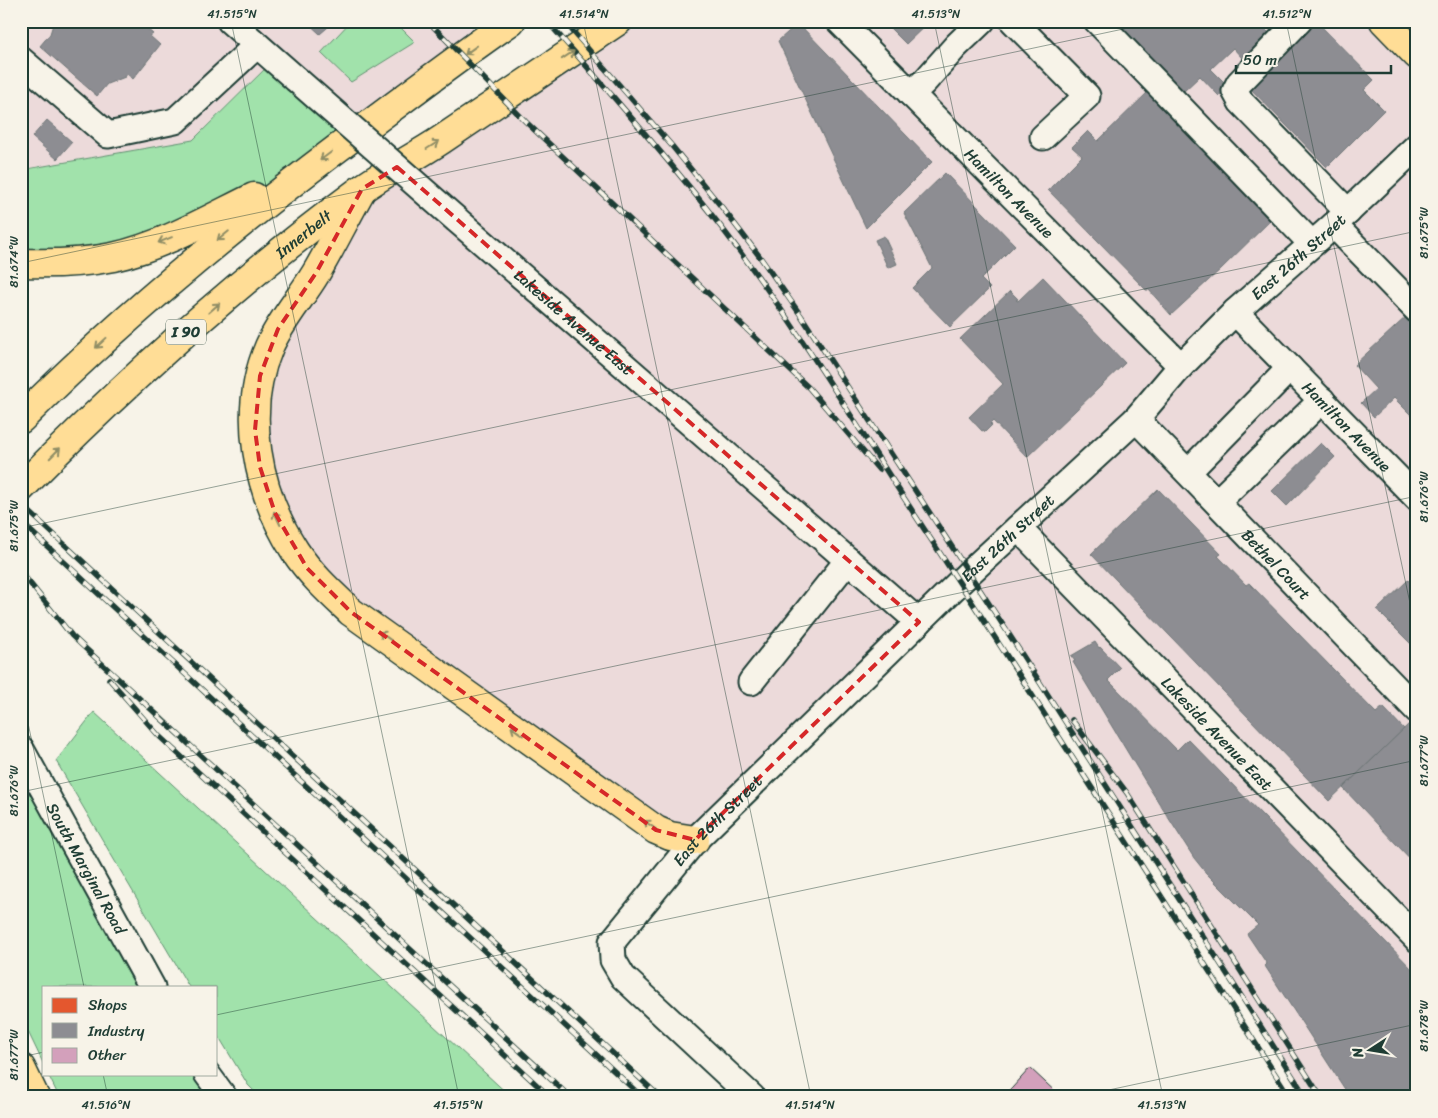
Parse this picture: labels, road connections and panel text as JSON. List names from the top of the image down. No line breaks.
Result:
{"streets":{"main road":["Innerbelt","I 90"],"street":["Hamilton Avenue","East 26th Street","Lakeside Avenue East","Bethel Court","South Marginal Road"]},"crossings":[["Hamilton Avenue","East 26th Street"],["East 26th Street","Lakeside Avenue East"],["East 26th Street","Bethel Court"]],"legend":["Shops","Industry","Other"],"scale_bar":"50 m","north":"left","coordinates":["41.515°N","41.514°N","41.513°N","41.512°N","81.675°W","81.674°W","81.676°W","81.677°W","81.678°W","41.516°N"]}
